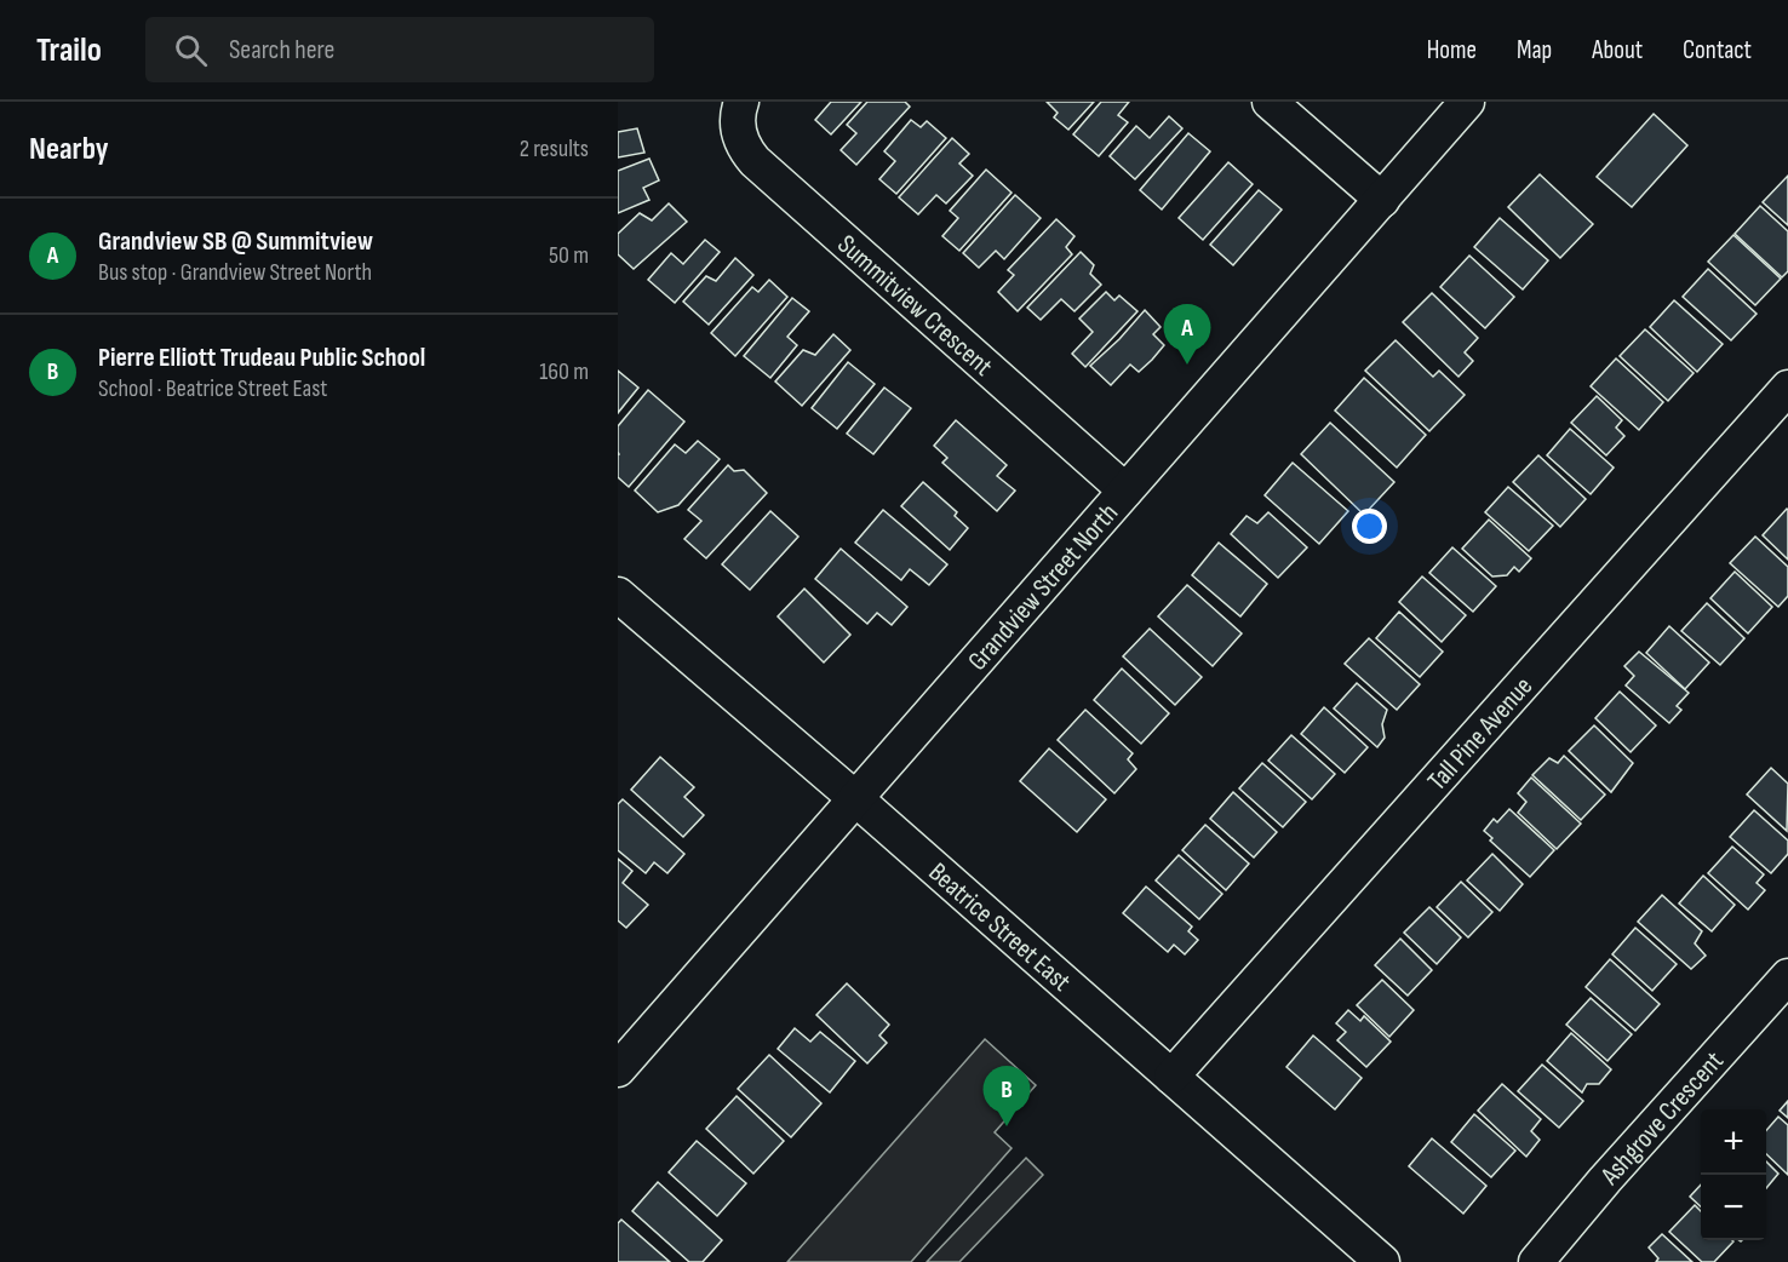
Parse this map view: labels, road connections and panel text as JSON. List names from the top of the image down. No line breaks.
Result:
{"streets":{"street":["Summitview Crescent","Grandview Street North","Tall Pine Avenue","Beatrice Street East","Ashgrove Crescent"]},"crossings":[["Summitview Crescent","Grandview Street North"],["Grandview Street North","Beatrice Street East"],["Tall Pine Avenue","Beatrice Street East"]],"page":{"header":"Trailo","search":"Search here","nav":["Home","Map","About","Contact"],"heading":["Nearby","2 results"],"list":[{"mark":"A","name":"Grandview SB @ Summitview","note":"Bus stop · Grandview Street North","value":"50 m"},{"mark":"B","name":"Pierre Elliott Trudeau Public School","note":"School · Beatrice Street East","value":"160 m"}],"pins":["A","B"],"map_buttons":["+","−"]}}
